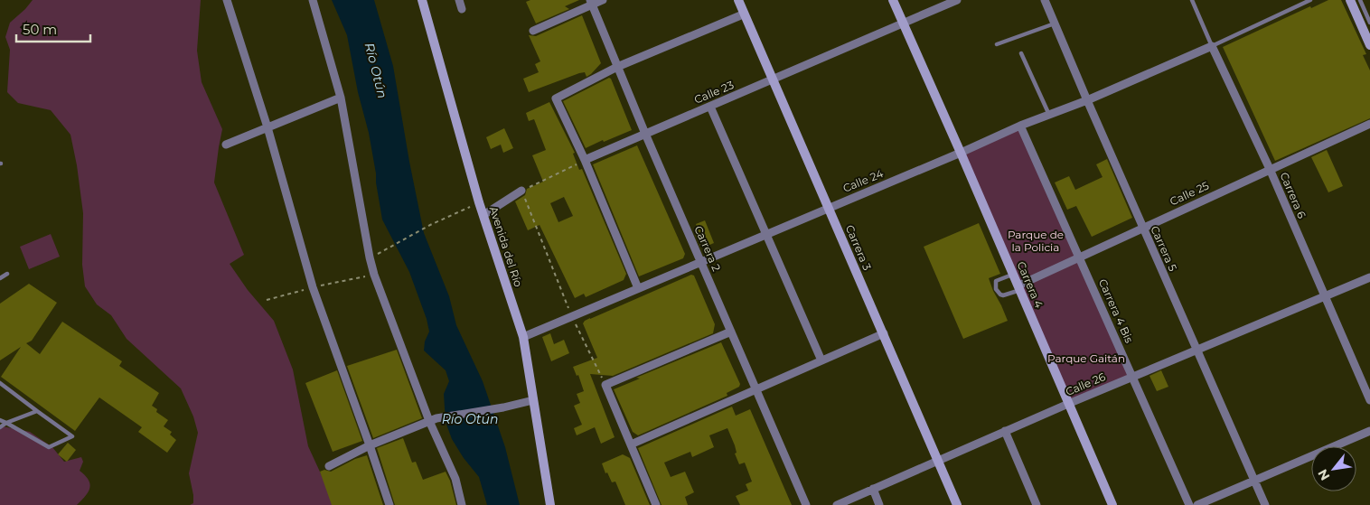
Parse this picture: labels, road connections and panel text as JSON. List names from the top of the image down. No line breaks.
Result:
{"streets":{"main road":["Avenida del Río","Carrera 3","Carrera 4"],"street":["Calle 23","Calle 24","Calle 25","Carrera 6","Carrera 2","Carrera 5","Carrera 4 Bis","Calle 26"]},"crossings":[["Calle 23","Carrera 3"],["Calle 23","Carrera 2"],["Calle 23","Carrera 4"],["Calle 24","Carrera 6"],["Calle 24","Avenida del Río"],["Calle 24","Carrera 3"],["Calle 24","Carrera 2"],["Calle 24","Carrera 5"],["Calle 24","Carrera 4"],["Calle 24","Carrera 4 Bis"],["Calle 25","Carrera 6"],["Calle 25","Carrera 5"],["Calle 25","Carrera 4"],["Calle 25","Carrera 4 Bis"],["Carrera 6","Calle 26"],["Carrera 3","Calle 26"],["Carrera 5","Calle 26"],["Carrera 4","Calle 26"],["Carrera 4 Bis","Calle 26"]],"water":["Río Otún"],"parks":["Parque de la Policia","Parque Gaitán"],"scale_bar":"50 m","north":"bottom left"}
